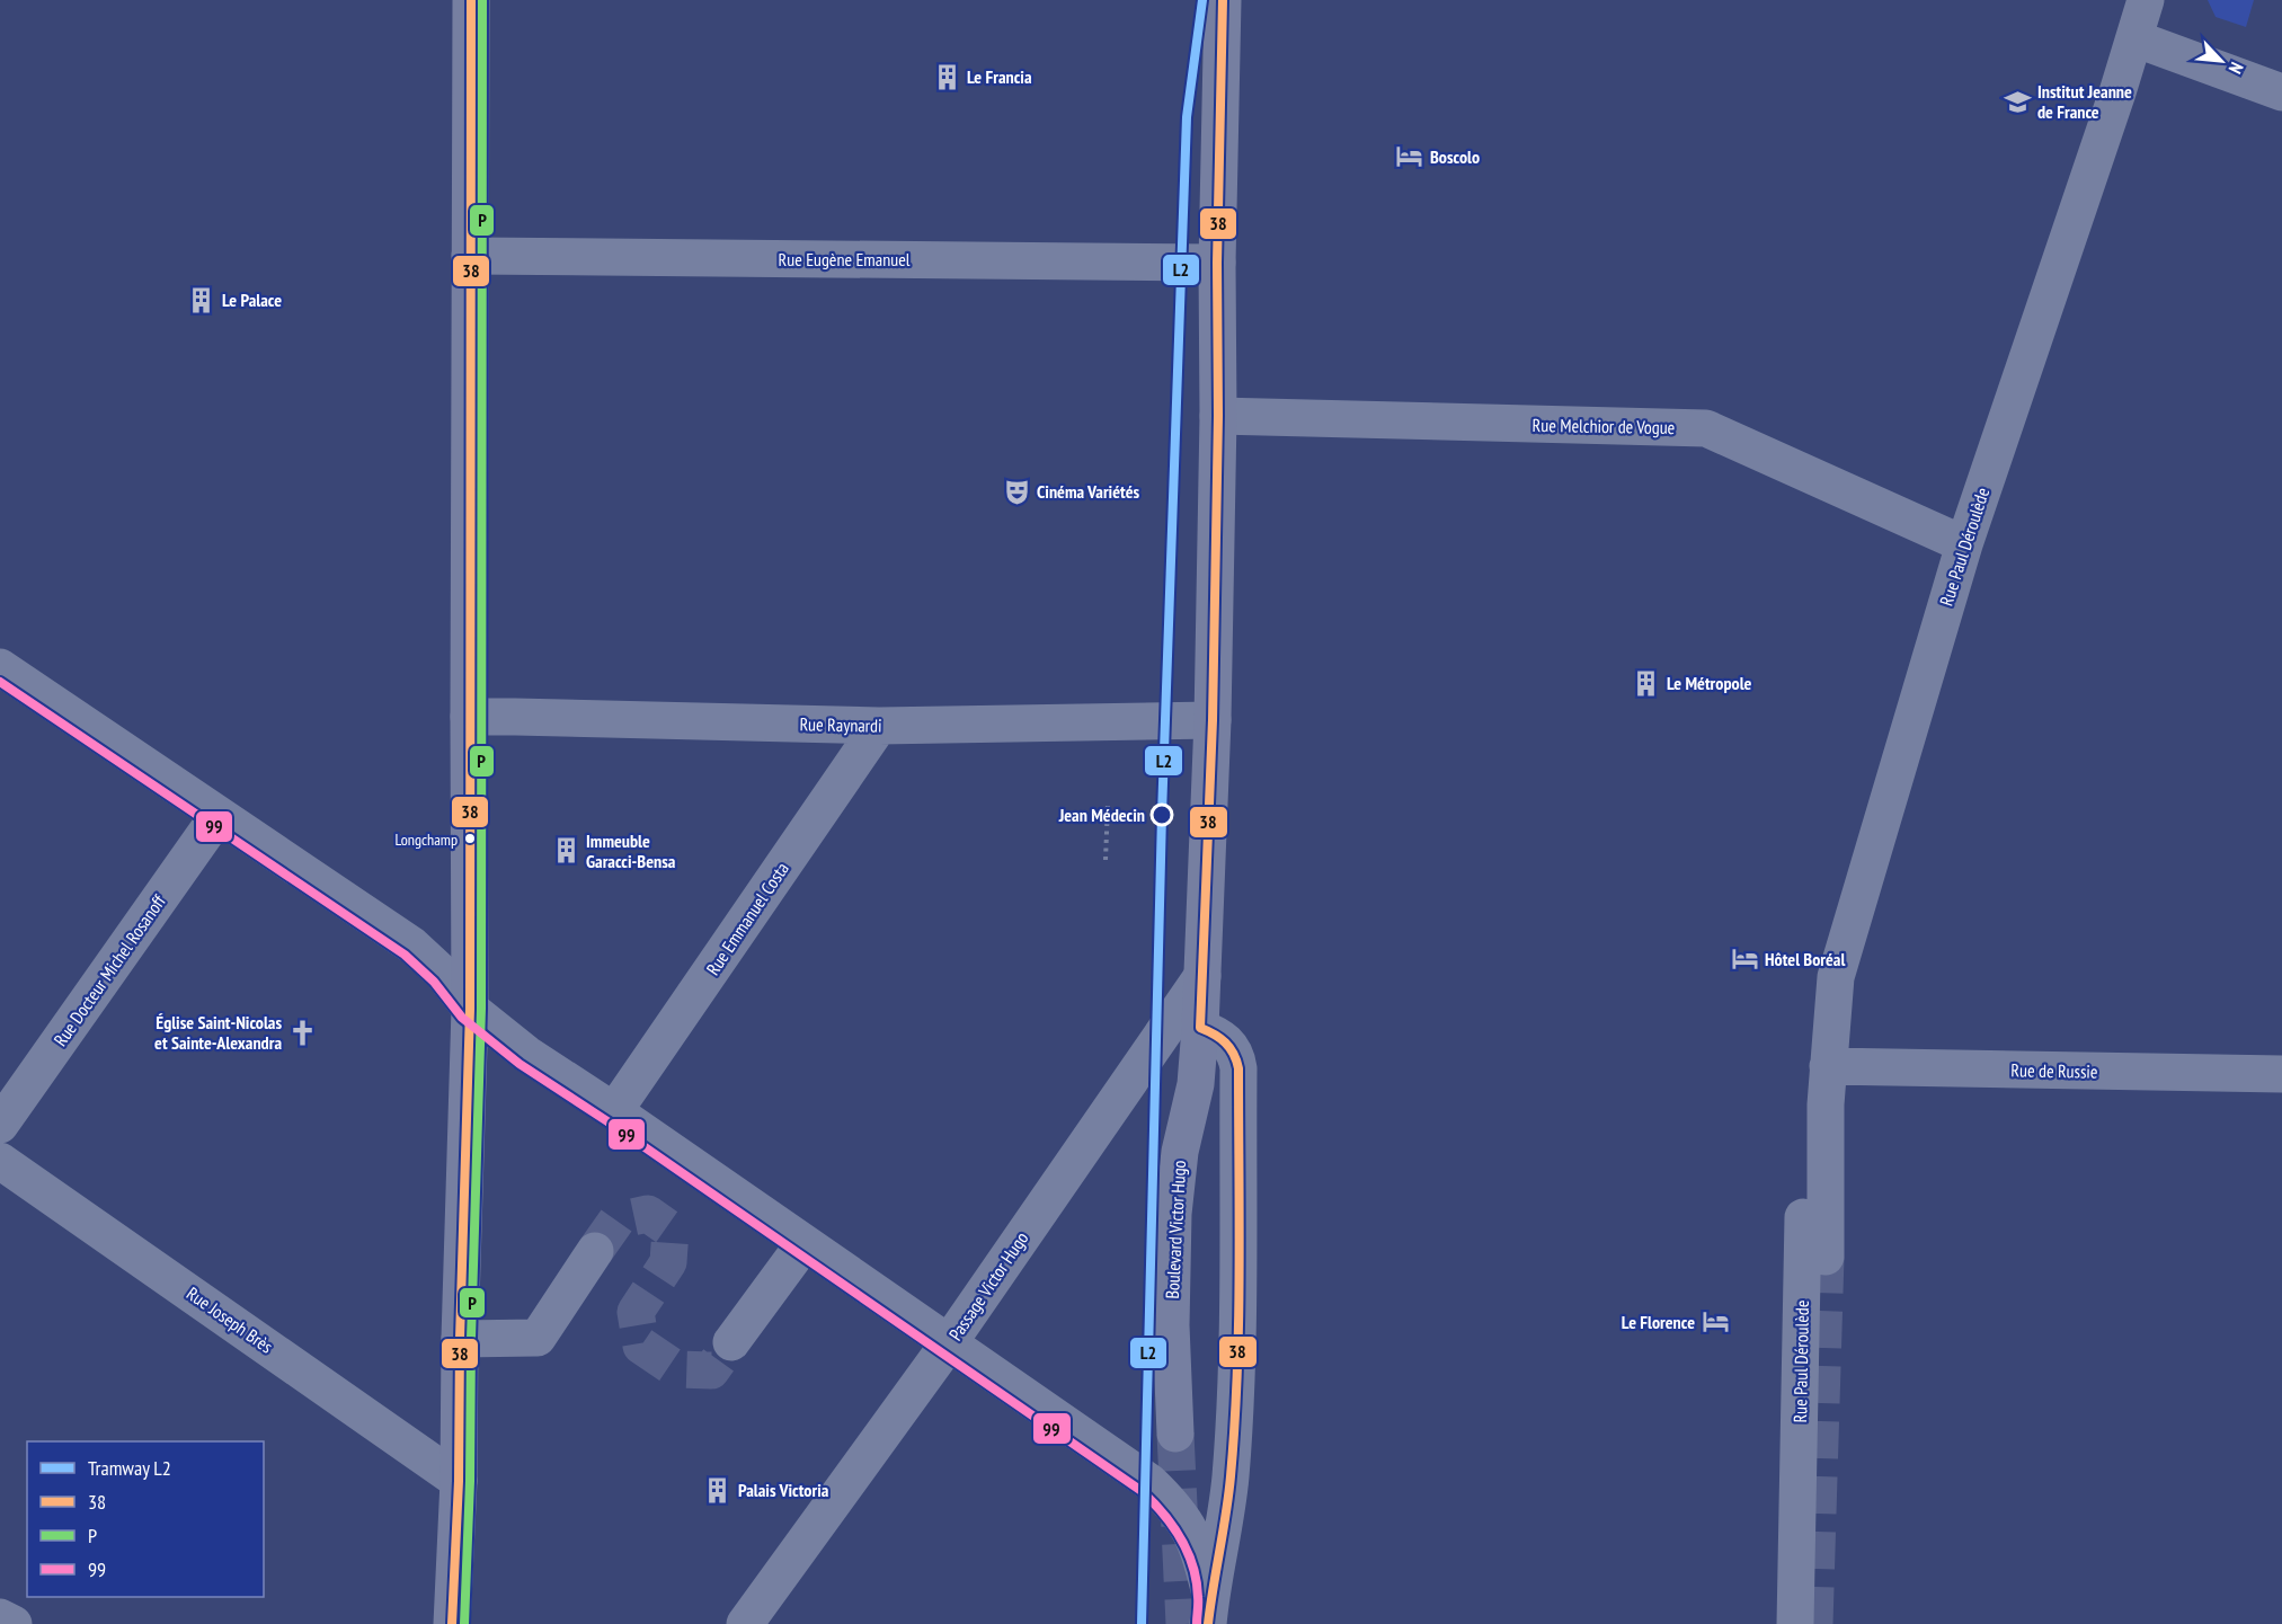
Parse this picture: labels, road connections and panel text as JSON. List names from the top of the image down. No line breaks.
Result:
{"streets":{"main road":["Boulevard Victor Hugo"],"street":["Rue Eugène Emanuel","Rue Melchior de Vogue","Rue Paul Déroulède","Rue Raynardi","Rue Emmanuel Costa","Rue Docteur Michel Rosanoff","Rue de Russie","Passage Victor Hugo","Rue Joseph Brès"]},"crossings":[["Rue Eugène Emanuel","Boulevard Victor Hugo"],["Rue Melchior de Vogue","Rue Paul Déroulède"],["Rue Melchior de Vogue","Boulevard Victor Hugo"],["Rue Paul Déroulède","Rue de Russie"],["Rue Raynardi","Rue Emmanuel Costa"],["Rue Raynardi","Boulevard Victor Hugo"],["Boulevard Victor Hugo","Passage Victor Hugo"]],"places":{"building":["Le Francia","Le Palace","Le Métropole","Immeuble Garacci-Bensa","Palais Victoria"],"school or university":["Institut Jeanne de France"],"hotel":["Boscolo","Hôtel Boréal","Le Florence"],"theatre":["Cinéma Variétés"],"other":["Jean Médecin","Longchamp"],"church":["Église Saint-Nicolas et Sainte-Alexandra"]},"lines":["tram line L2","transit line 38","transit line P","transit line 99"],"legend":["Tramway L2","38","P","99"],"north":"bottom right"}
